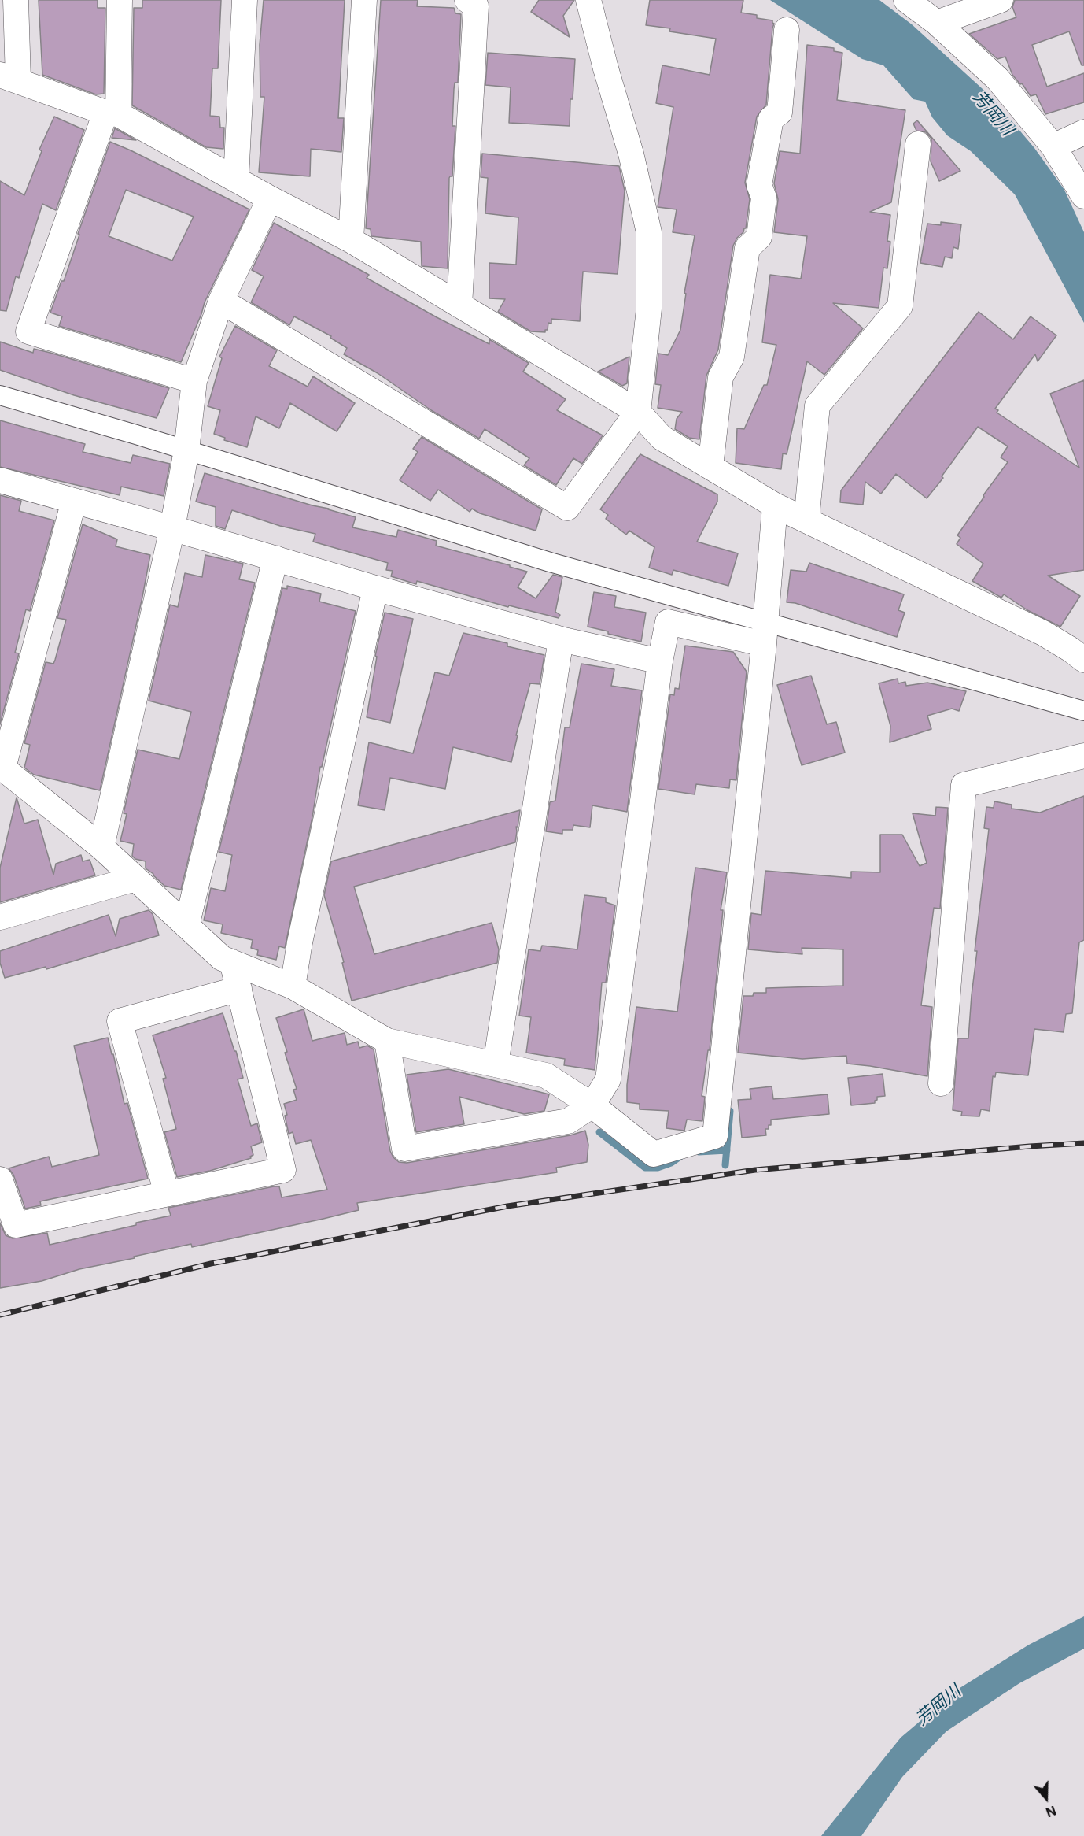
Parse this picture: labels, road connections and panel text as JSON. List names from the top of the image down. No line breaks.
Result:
{"water":["芳岡川"],"north":"bottom"}
